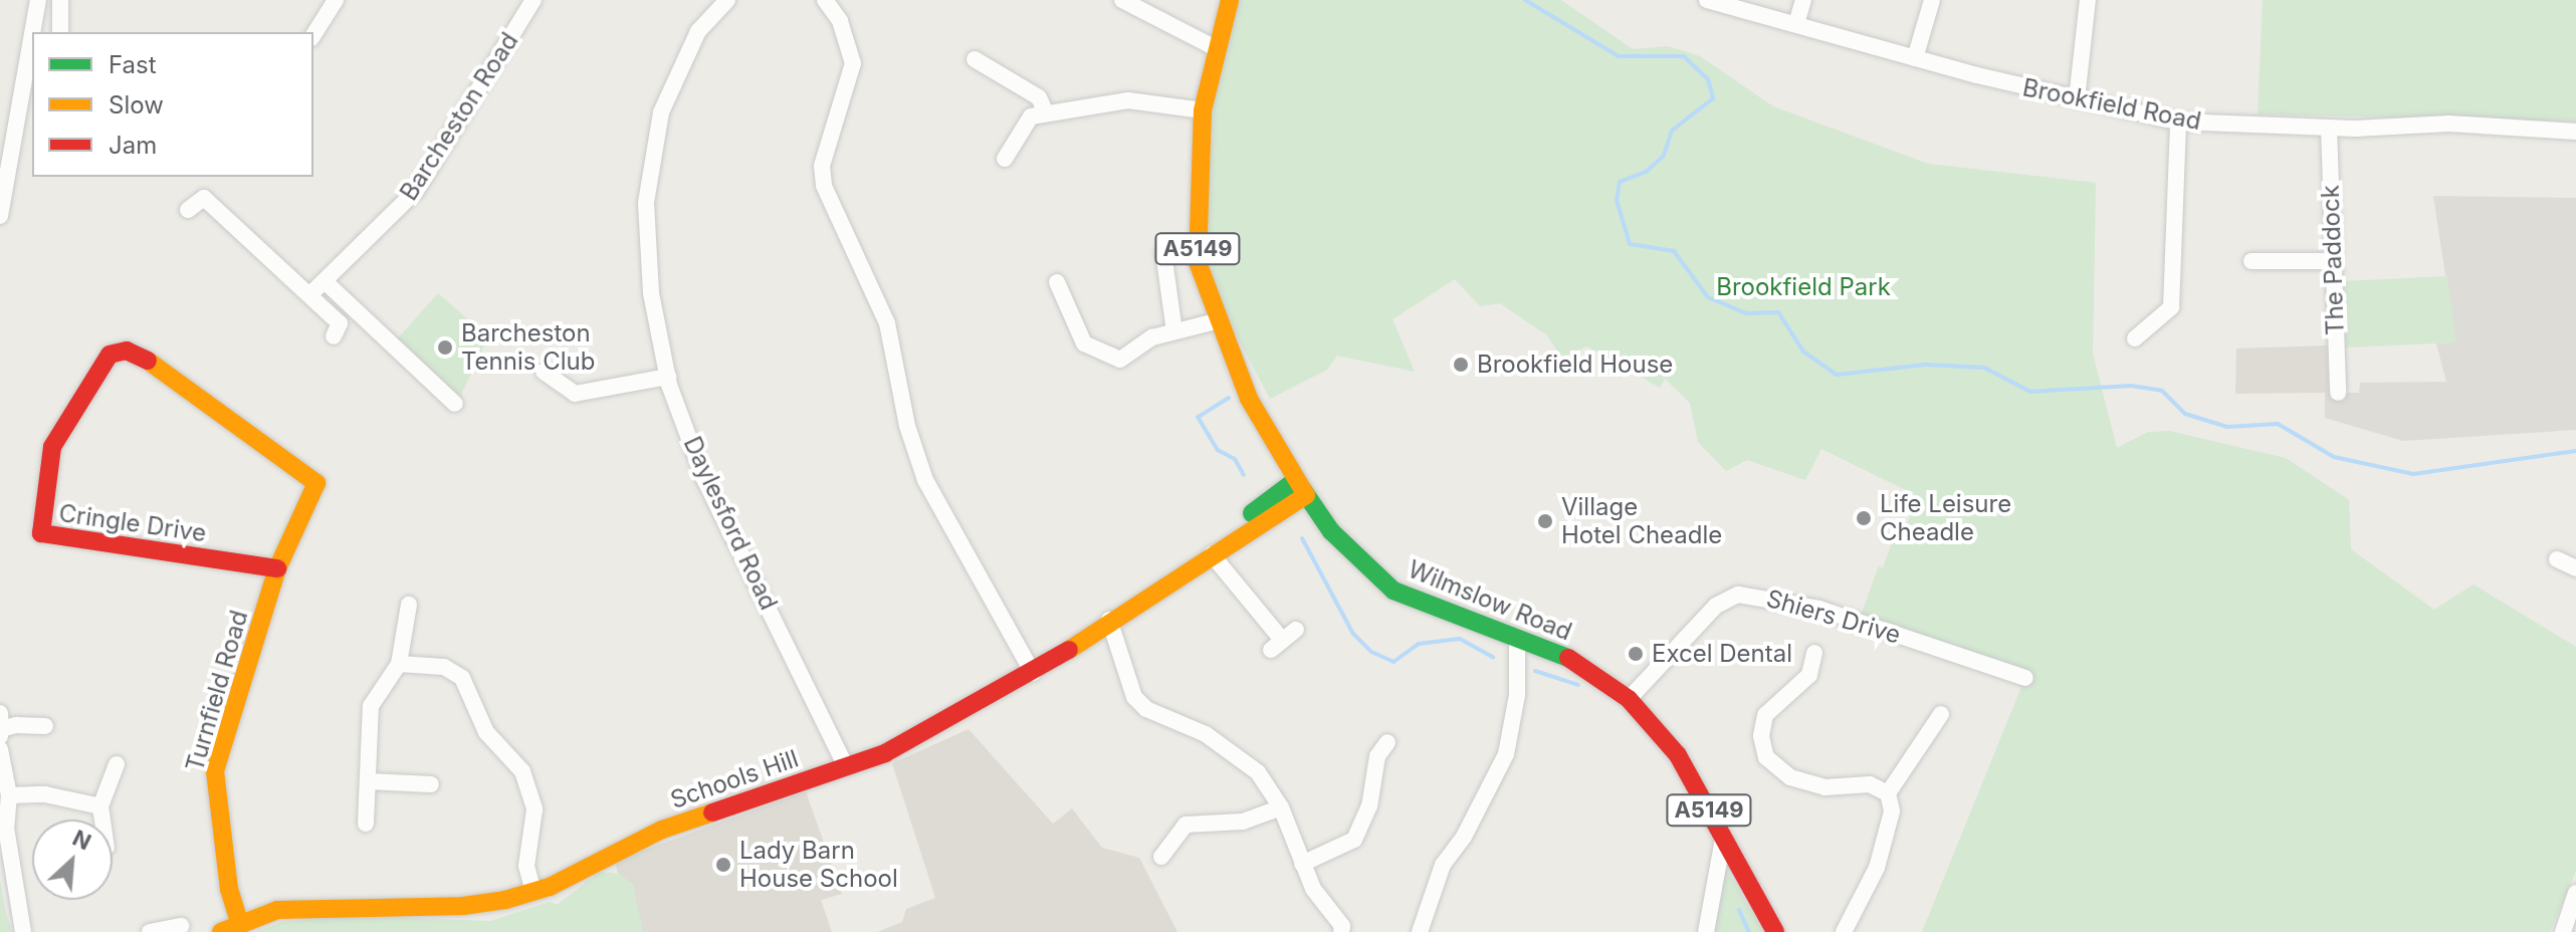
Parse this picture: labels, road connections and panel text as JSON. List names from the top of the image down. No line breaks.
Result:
{"streets":{"street":["Brookfield Road","Barcheston Road","A5149","The Paddock","Cringle Drive","Daylesford Road","Wilmslow Road","Shiers Drive","Turnfield Road","Schools Hill"]},"crossings":[["Brookfield Road","The Paddock"],["A5149","Wilmslow Road"],["A5149","Shiers Drive"],["Cringle Drive","Turnfield Road"],["Daylesford Road","Schools Hill"],["Wilmslow Road","Shiers Drive"],["Wilmslow Road","Schools Hill"],["Turnfield Road","Schools Hill"]],"parks":["Brookfield Park"],"places":["Barcheston Tennis Club","Brookfield House","Life Leisure Cheadle","Village Hotel Cheadle","Excel Dental","Lady Barn House School"],"legend":["Fast","Slow","Jam"],"north":"top right"}
